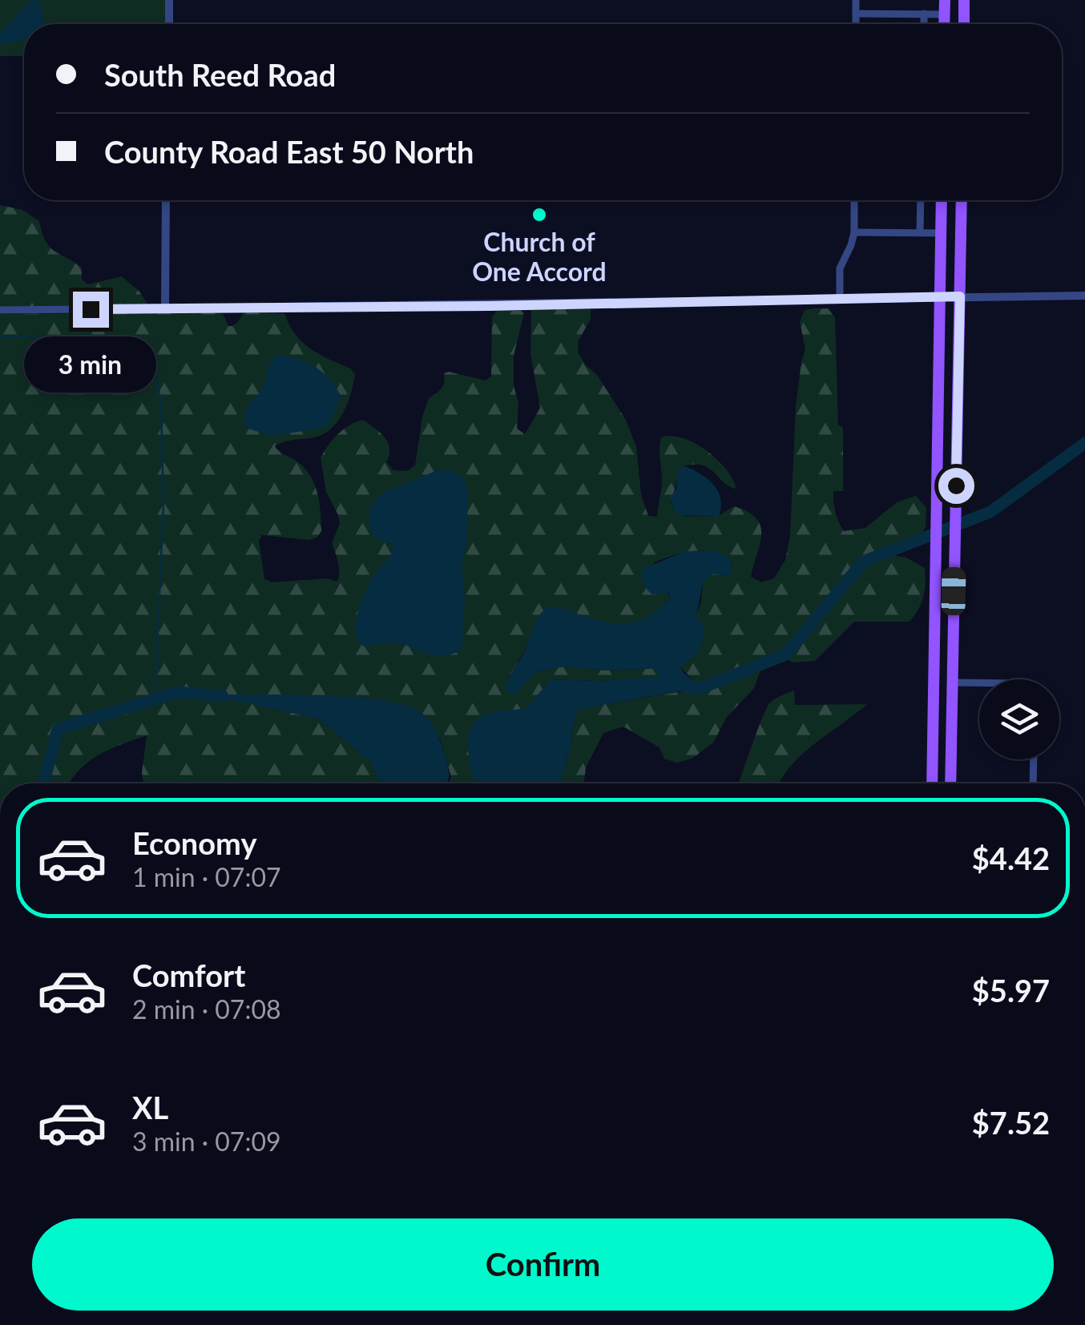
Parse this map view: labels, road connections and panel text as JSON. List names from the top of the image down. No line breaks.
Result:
{"places":["Church of One Accord"],"page":{"banner":["South Reed Road","County Road East 50 North"],"bubble":"3 min","list":[{"name":"Economy","note":"1 min · 07:07","value":"$4.42"},{"name":"Comfort","note":"2 min · 07:08","value":"$5.97"},{"name":"XL","note":"3 min · 07:09","value":"$7.52"}],"buttons":"Confirm"}}
